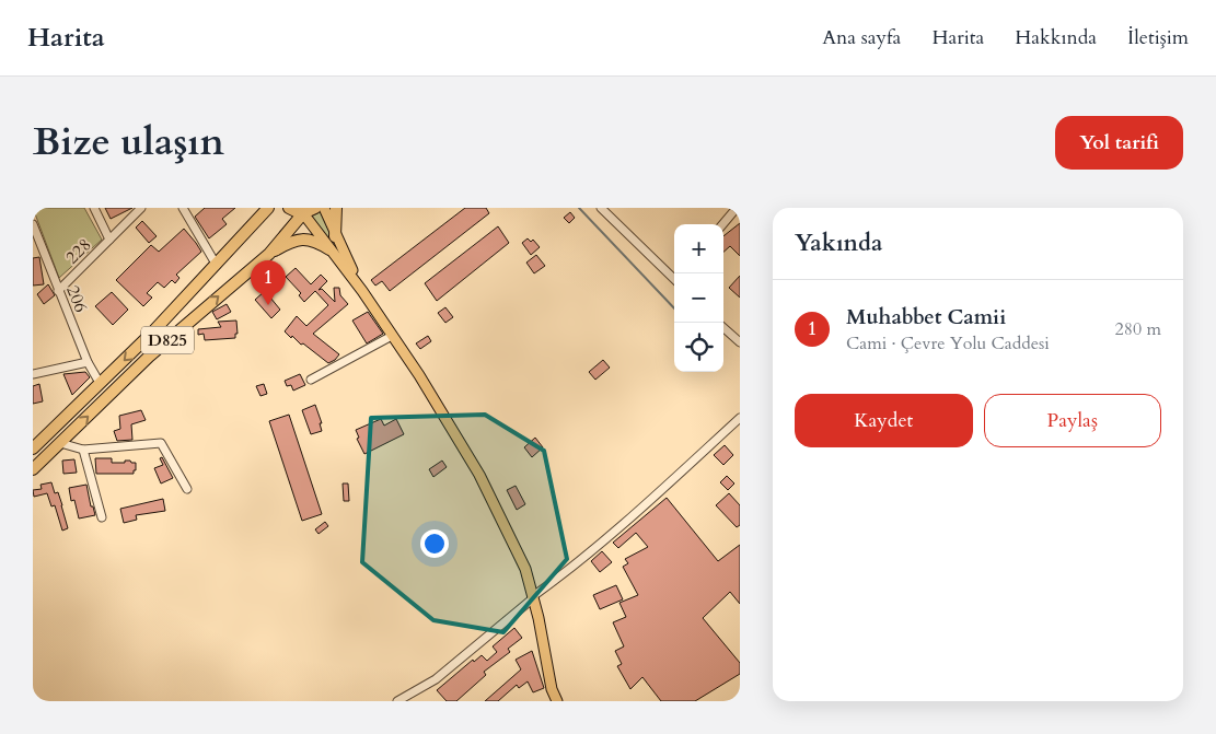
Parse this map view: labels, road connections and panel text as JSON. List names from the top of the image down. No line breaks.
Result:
{"streets":{"highway":["D825"],"street":["228","206"]},"crossings":[["228","206"],["206","D825"]],"page":{"header":"Harita","nav":["Ana sayfa","Harita","Hakkında","İletişim"],"title":"Bize ulaşın","buttons":["Yol tarifi",["Kaydet","Paylaş"]],"heading":"Yakında","map_buttons":["+","−"],"pins":"1","list":[{"mark":"1","name":"Muhabbet Camii","note":"Cami · Çevre Yolu Caddesi","value":"280 m"}]}}
